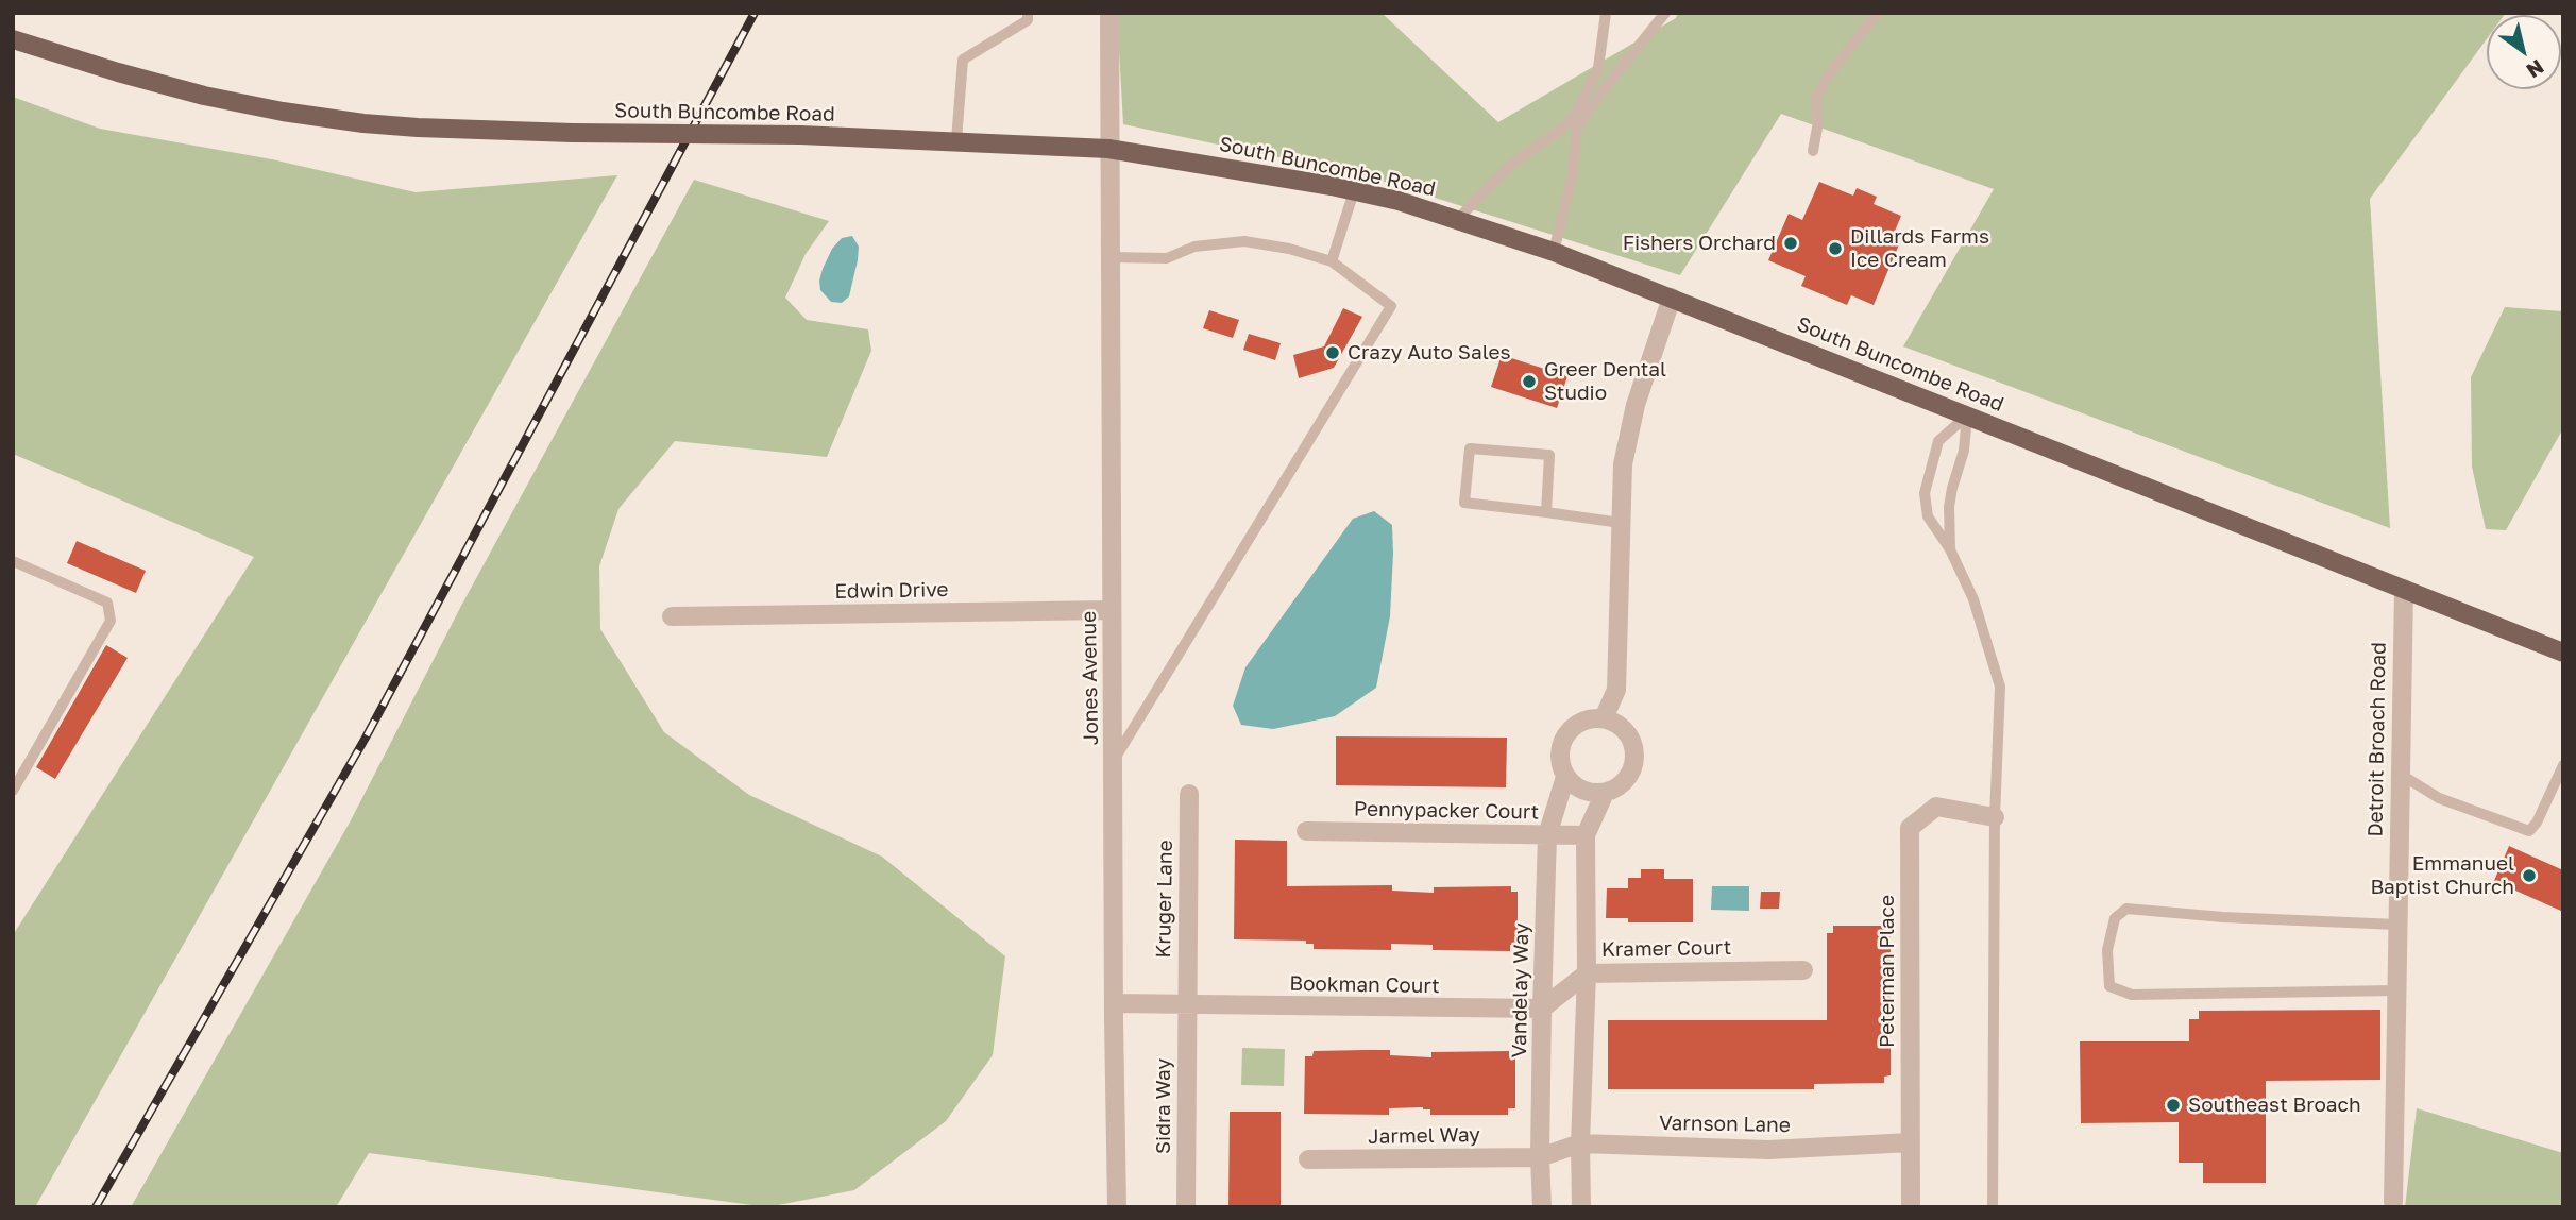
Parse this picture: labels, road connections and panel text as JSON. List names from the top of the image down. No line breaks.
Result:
{"streets":{"main road":["South Buncombe Road"],"street":["Edwin Drive","Jones Avenue","Detroit Broach Road","Pennypacker Court","Kruger Lane","Kramer Court","Peterman Place","Bookman Court","Vandelay Way","Sidra Way","Varnson Lane","Jarmel Way"]},"crossings":[["South Buncombe Road","Jones Avenue"],["South Buncombe Road","Detroit Broach Road"],["Edwin Drive","Jones Avenue"],["Jones Avenue","Bookman Court"],["Pennypacker Court","Vandelay Way"],["Kruger Lane","Bookman Court"],["Kruger Lane","Sidra Way"],["Kramer Court","Bookman Court"],["Kramer Court","Vandelay Way"],["Peterman Place","Varnson Lane"],["Bookman Court","Vandelay Way"],["Bookman Court","Sidra Way"],["Vandelay Way","Varnson Lane"],["Vandelay Way","Jarmel Way"],["Varnson Lane","Jarmel Way"]],"places":["Fishers Orchard","Dillards Farms Ice Cream","Crazy Auto Sales","Greer Dental Studio","Emmanuel Baptist Church","Southeast Broach"],"north":"bottom right"}
